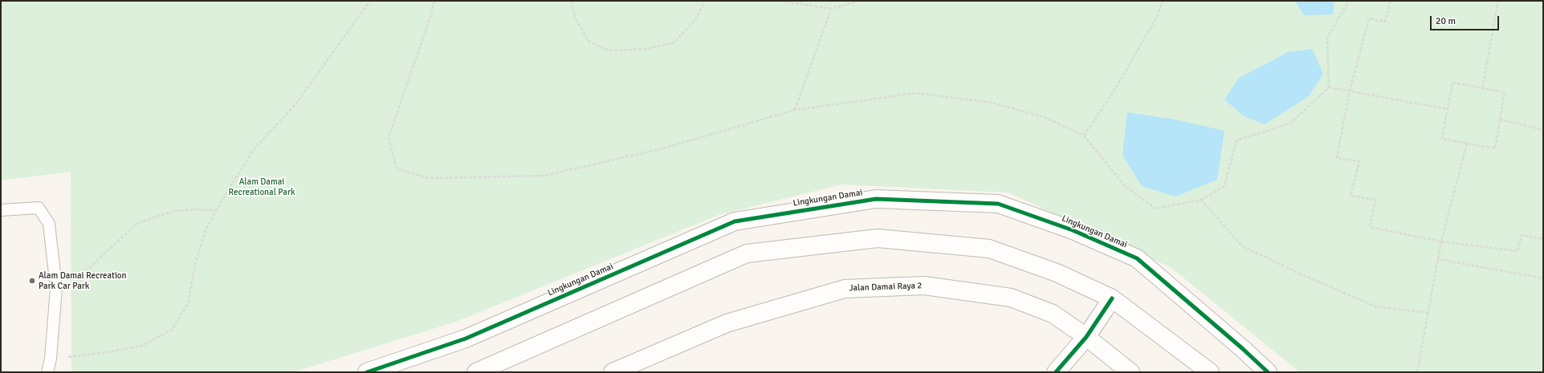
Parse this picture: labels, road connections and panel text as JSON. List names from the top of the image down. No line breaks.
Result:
{"streets":{"street":["Lingkungan Damai","Jalan Damai Raya 2"]},"parks":["Alam Damai Recreational Park"],"places":["Alam Damai Recreation Park Car Park"],"scale_bar":"20 m"}
